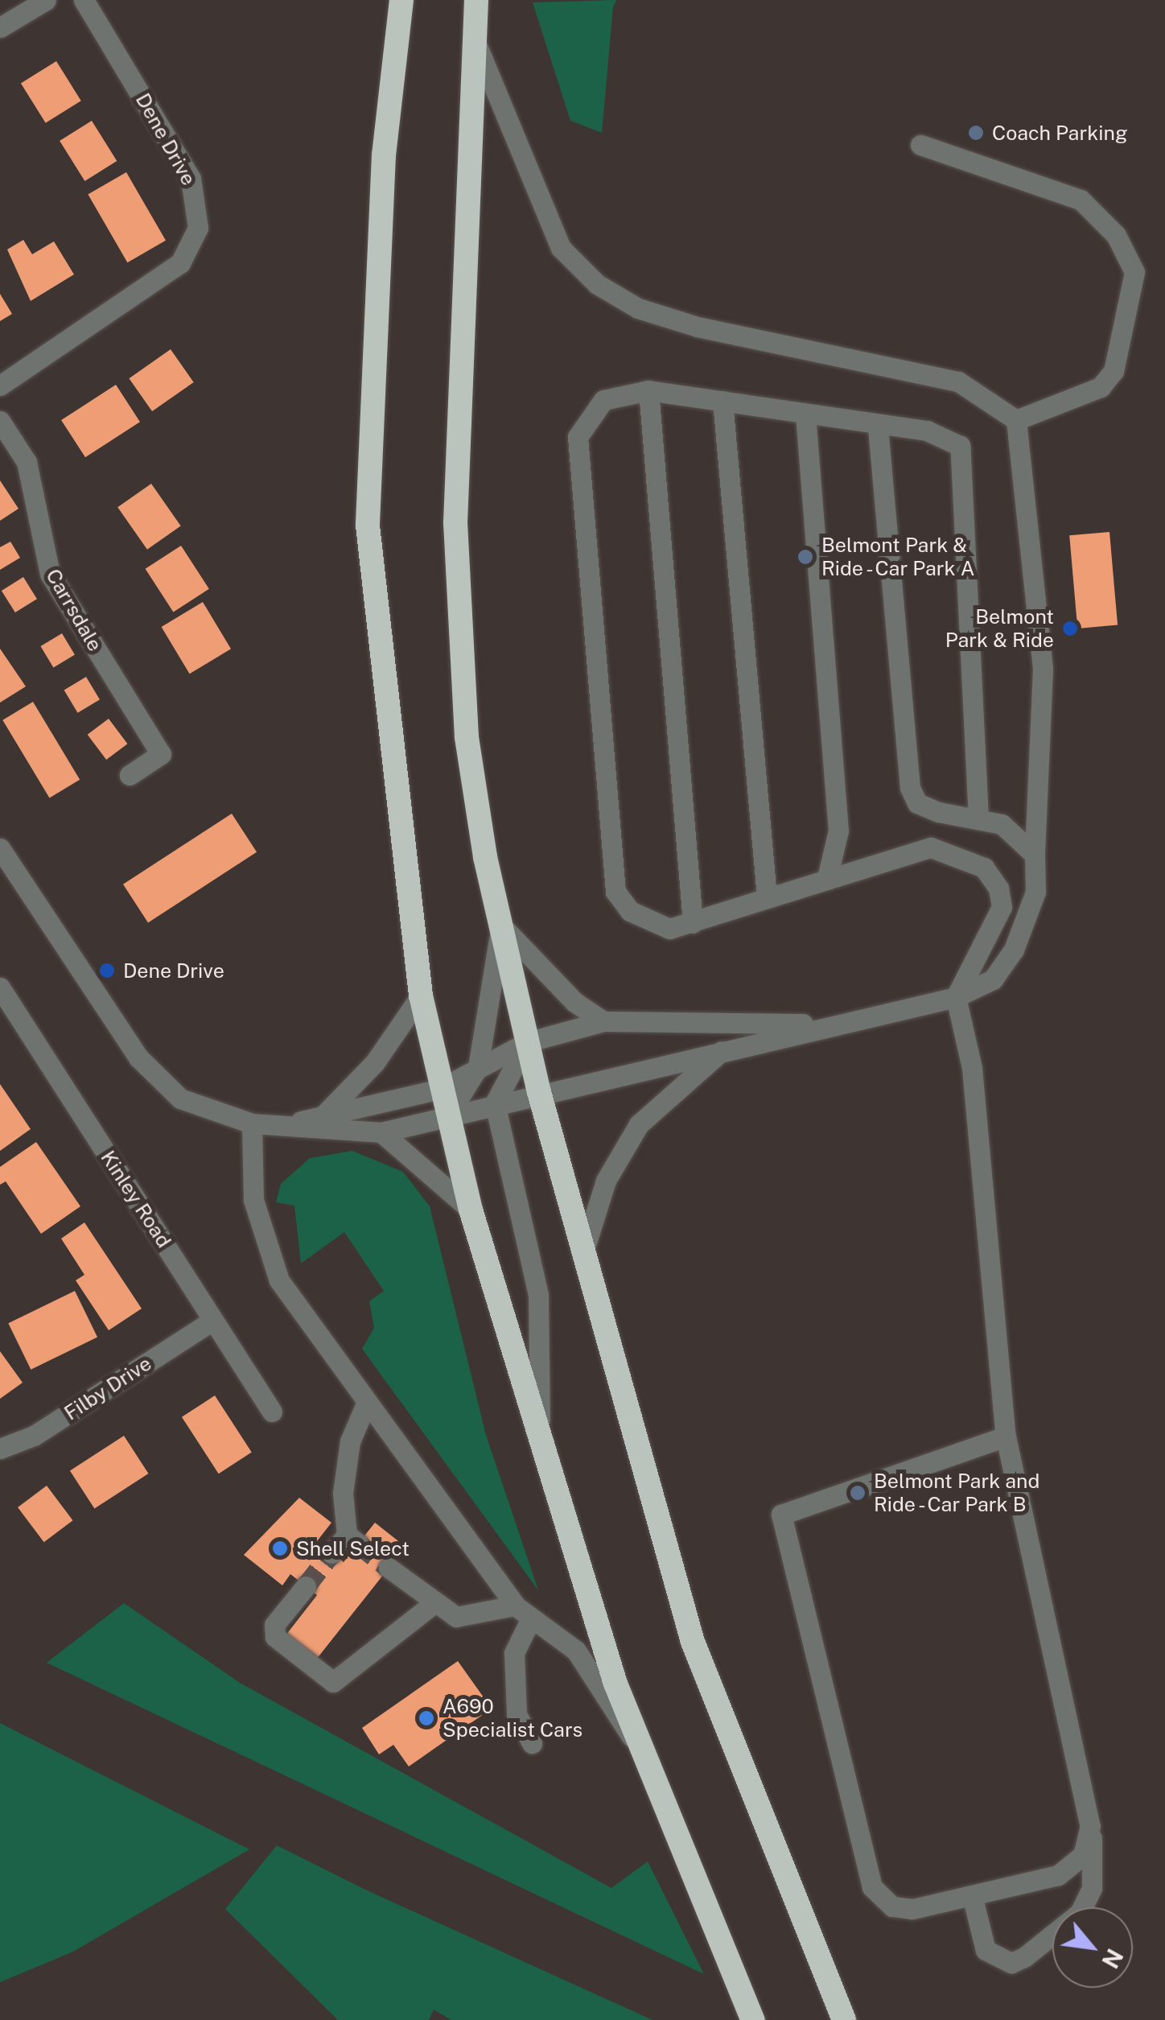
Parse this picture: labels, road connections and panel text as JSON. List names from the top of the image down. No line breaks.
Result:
{"streets":{"street":["Dene Drive","Carrsdale","Kinley Road","Filby Drive"]},"crossings":[["Kinley Road","Filby Drive"]],"places":["Coach Parking","Belmont Park & Ride - Car Park A","Belmont Park & Ride","Dene Drive","Belmont Park and Ride - Car Park B","Shell Select","A690 Specialist Cars"],"north":"bottom right"}
